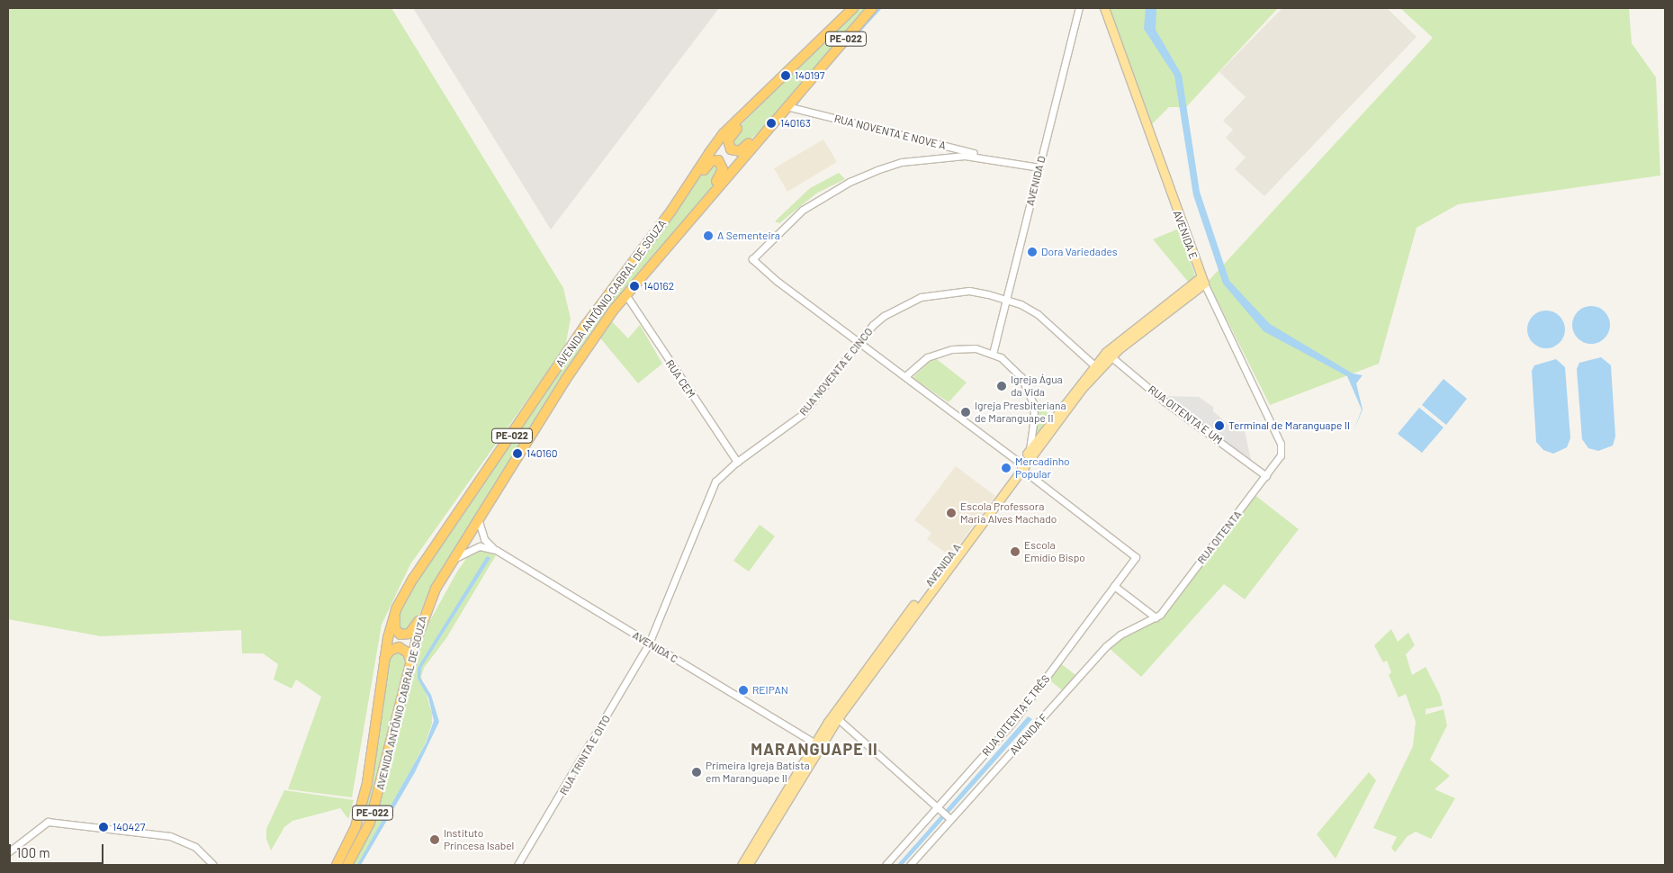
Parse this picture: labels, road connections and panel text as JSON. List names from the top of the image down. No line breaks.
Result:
{"streets":{"highway":["PE-022","AVENIDA ANTÔNIO CABRAL DE SOUZA"],"main road":["AVENIDA E","AVENIDA A"],"street":["RUA NOVENTA E NOVE A","AVENIDA D","RUA NOVENTA E CINCO","RUA CEM","RUA OITENTA E UM","RUA OITENTA","AVENIDA C","RUA OITENTA E TRÊS","AVENIDA F","RUA TRINTA E OITO"]},"crossings":[["RUA NOVENTA E NOVE A","AVENIDA ANTÔNIO CABRAL DE SOUZA"],["AVENIDA D","RUA NOVENTA E CINCO"],["AVENIDA E","RUA OITENTA"],["AVENIDA E","AVENIDA A"],["AVENIDA ANTÔNIO CABRAL DE SOUZA","RUA CEM"],["RUA NOVENTA E CINCO","RUA CEM"],["RUA NOVENTA E CINCO","AVENIDA A"],["RUA NOVENTA E CINCO","AVENIDA C"],["RUA NOVENTA E CINCO","RUA TRINTA E OITO"],["RUA OITENTA E UM","RUA OITENTA"],["RUA OITENTA E UM","AVENIDA A"],["RUA OITENTA","AVENIDA F"],["AVENIDA A","AVENIDA C"],["AVENIDA A","RUA OITENTA E TRÊS"],["AVENIDA C","RUA TRINTA E OITO"]],"districts":["MARANGUAPE II"],"places":["140197","140163","A Sementeira","Dora Variedades","140162","Igreja Água da Vida","Igreja Presbiteriana de Maranguape II","Terminal de Maranguape II","140160","Mercadinho Popular","Escola Professora Maria Alves Machado","Escola Emídio Bispo","REIPAN","Primeira Igreja Batista em Maranguape II","140427","Instituto Princesa Isabel"],"scale_bar":"100 m"}
